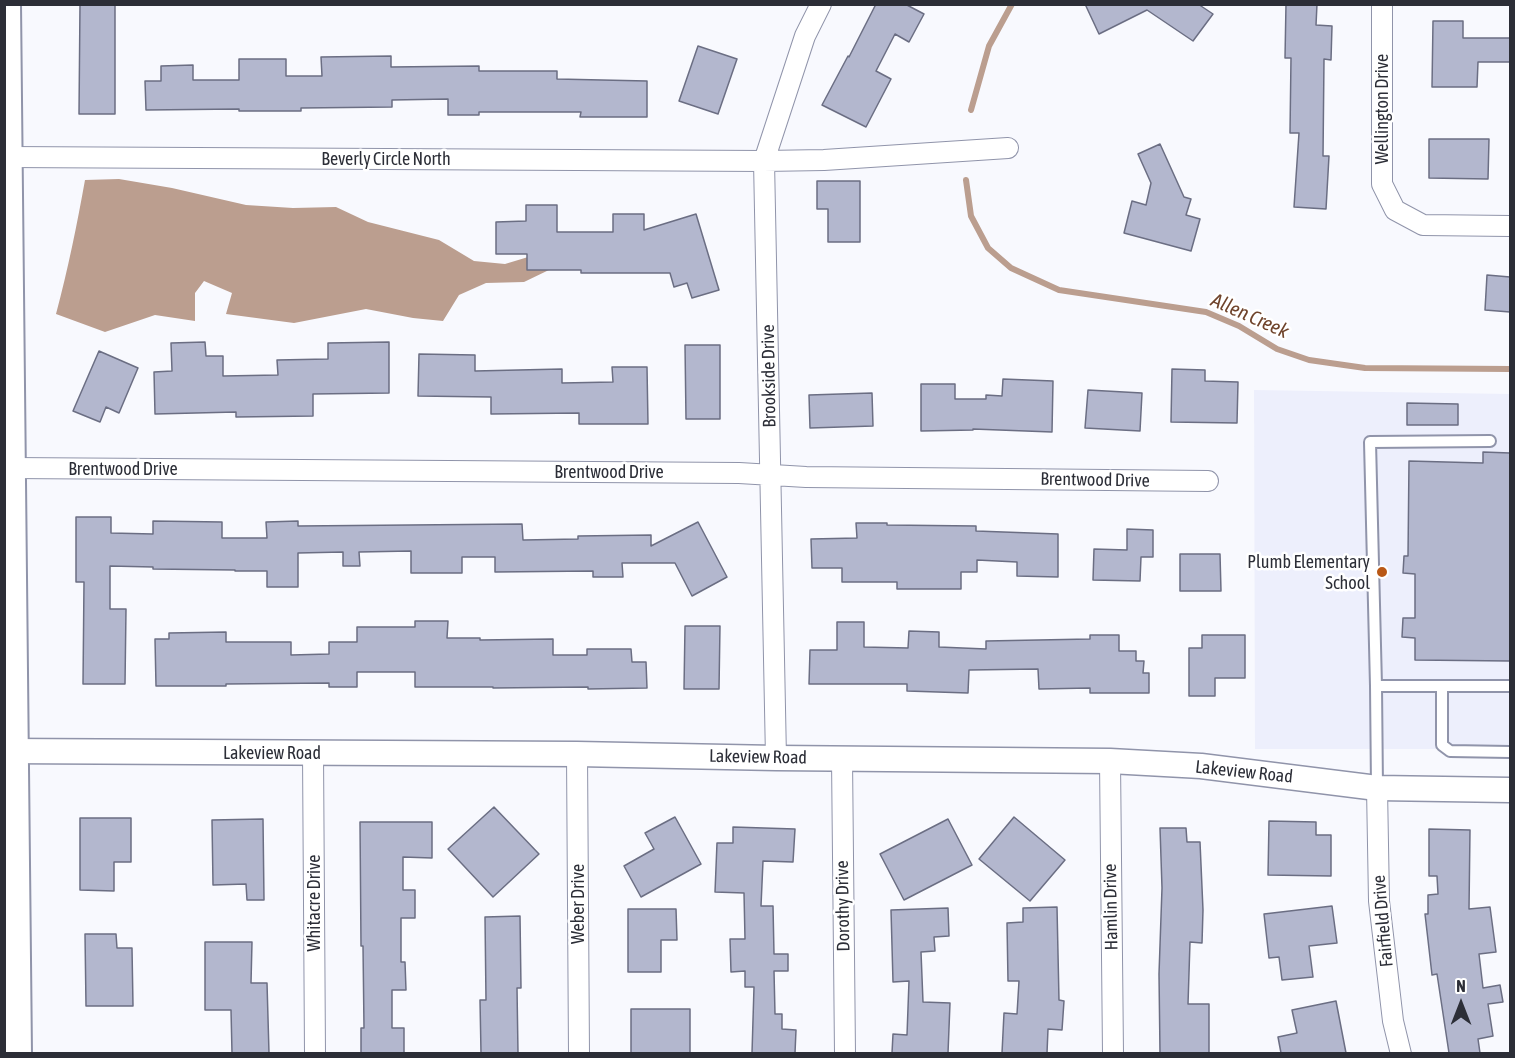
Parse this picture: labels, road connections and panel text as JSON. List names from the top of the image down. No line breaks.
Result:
{"streets":{"street":["Wellington Drive","Beverly Circle North","Brookside Drive","Brentwood Drive","Lakeview Road","Whitacre Drive","Weber Drive","Dorothy Drive","Hamlin Drive","Fairfield Drive"]},"crossings":[["Beverly Circle North","Brookside Drive"],["Brookside Drive","Brentwood Drive"],["Brookside Drive","Lakeview Road"],["Lakeview Road","Whitacre Drive"],["Lakeview Road","Weber Drive"],["Lakeview Road","Dorothy Drive"],["Lakeview Road","Hamlin Drive"],["Lakeview Road","Fairfield Drive"]],"water":["Allen Creek"],"places":["Plumb Elementary School"],"north":"top"}
